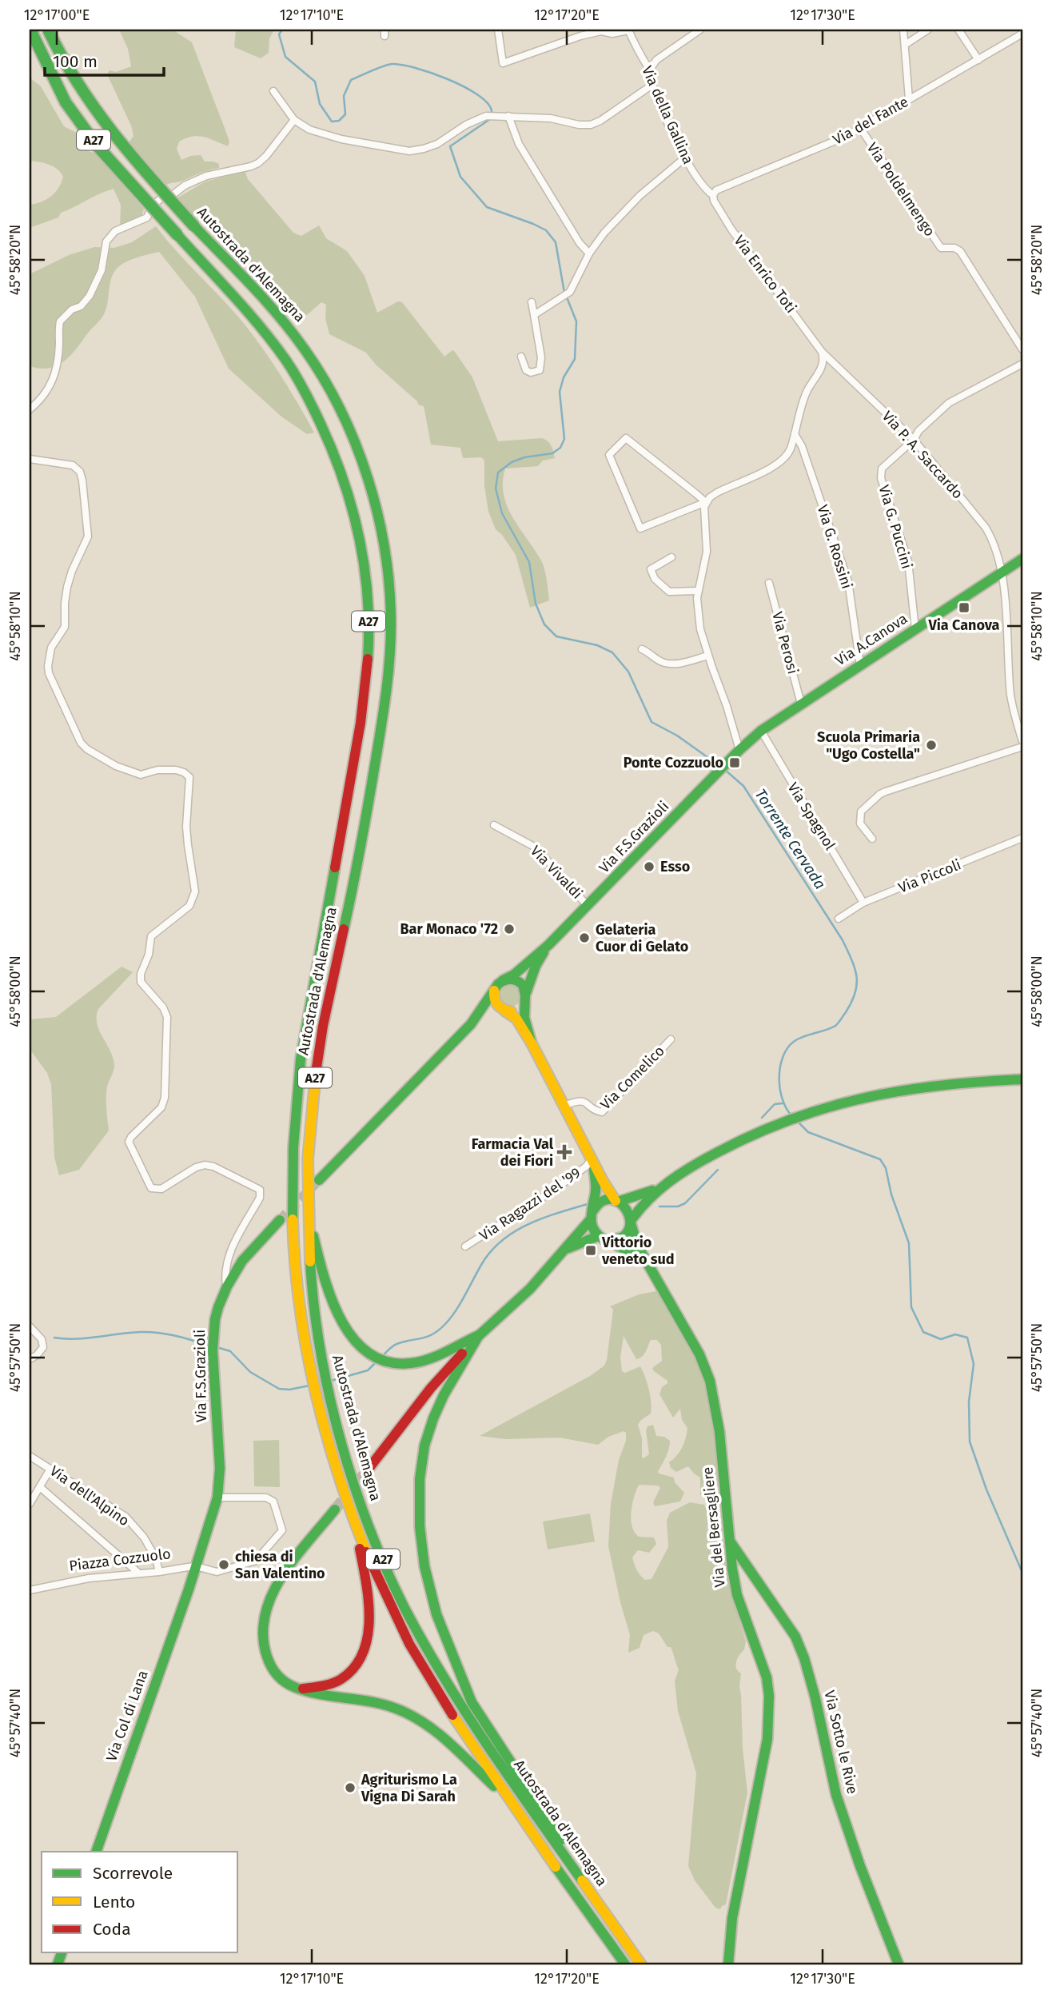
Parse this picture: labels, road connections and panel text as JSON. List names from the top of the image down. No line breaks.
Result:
{"streets":{"main road":["A27","Autostrada d'Alemagna","Via A.Canova","Via F.S.Grazioli","Via del Bersagliere","Via Col di Lana","Via Sotto le Rive"],"street":["Via della Gallina","Via del Fante","Via Poldelmengo","Via Enrico Toti","Via P. A. Saccardo","Via G. Puccini","Via G. Rossini","Via Perosi","Via Spagnol","Via Vivaldi","Via Piccoli","Via Comelico","Via Ragazzi del '99","Via dell'Alpino","Piazza Cozzuolo"]},"crossings":[["Via della Gallina","Via del Fante"],["Via della Gallina","Via Enrico Toti"],["Via del Fante","Via Poldelmengo"],["Via del Fante","Via Enrico Toti"],["A27","Autostrada d'Alemagna"],["A27","Via del Bersagliere"],["Via Enrico Toti","Via P. A. Saccardo"],["Via P. A. Saccardo","Via G. Puccini"],["Via P. A. Saccardo","Via A.Canova"],["Via G. Puccini","Via A.Canova"],["Via G. Rossini","Via A.Canova"],["Via A.Canova","Via Perosi"],["Via A.Canova","Via Spagnol"],["Via A.Canova","Via F.S.Grazioli"],["Via Spagnol","Via Piccoli"],["Via F.S.Grazioli","Via Vivaldi"],["Via F.S.Grazioli","Piazza Cozzuolo"],["Via F.S.Grazioli","Via Col di Lana"],["Via dell'Alpino","Piazza Cozzuolo"],["Via del Bersagliere","Via Sotto le Rive"],["Piazza Cozzuolo","Via Col di Lana"]],"water":["Torrente Cervada"],"places":{"transit":["Via Canova","Ponte Cozzuolo","Vittorio veneto sud"],"other":["Scuola Primaria \"Ugo Costella\"","Esso","Bar Monaco '72","Gelateria Cuor di Gelato","chiesa di San Valentino","Agriturismo La Vigna Di Sarah"],"health":["Farmacia Val dei Fiori"]},"legend":["Scorrevole","Lento","Coda"],"scale_bar":"100 m","coordinates":["12°17'00\"E","12°17'10\"E","12°17'20\"E","12°17'30\"E","45°58'20\"N","45°58'10\"N","45°58'00\"N","45°57'50\"N","45°57'40\"N"]}
